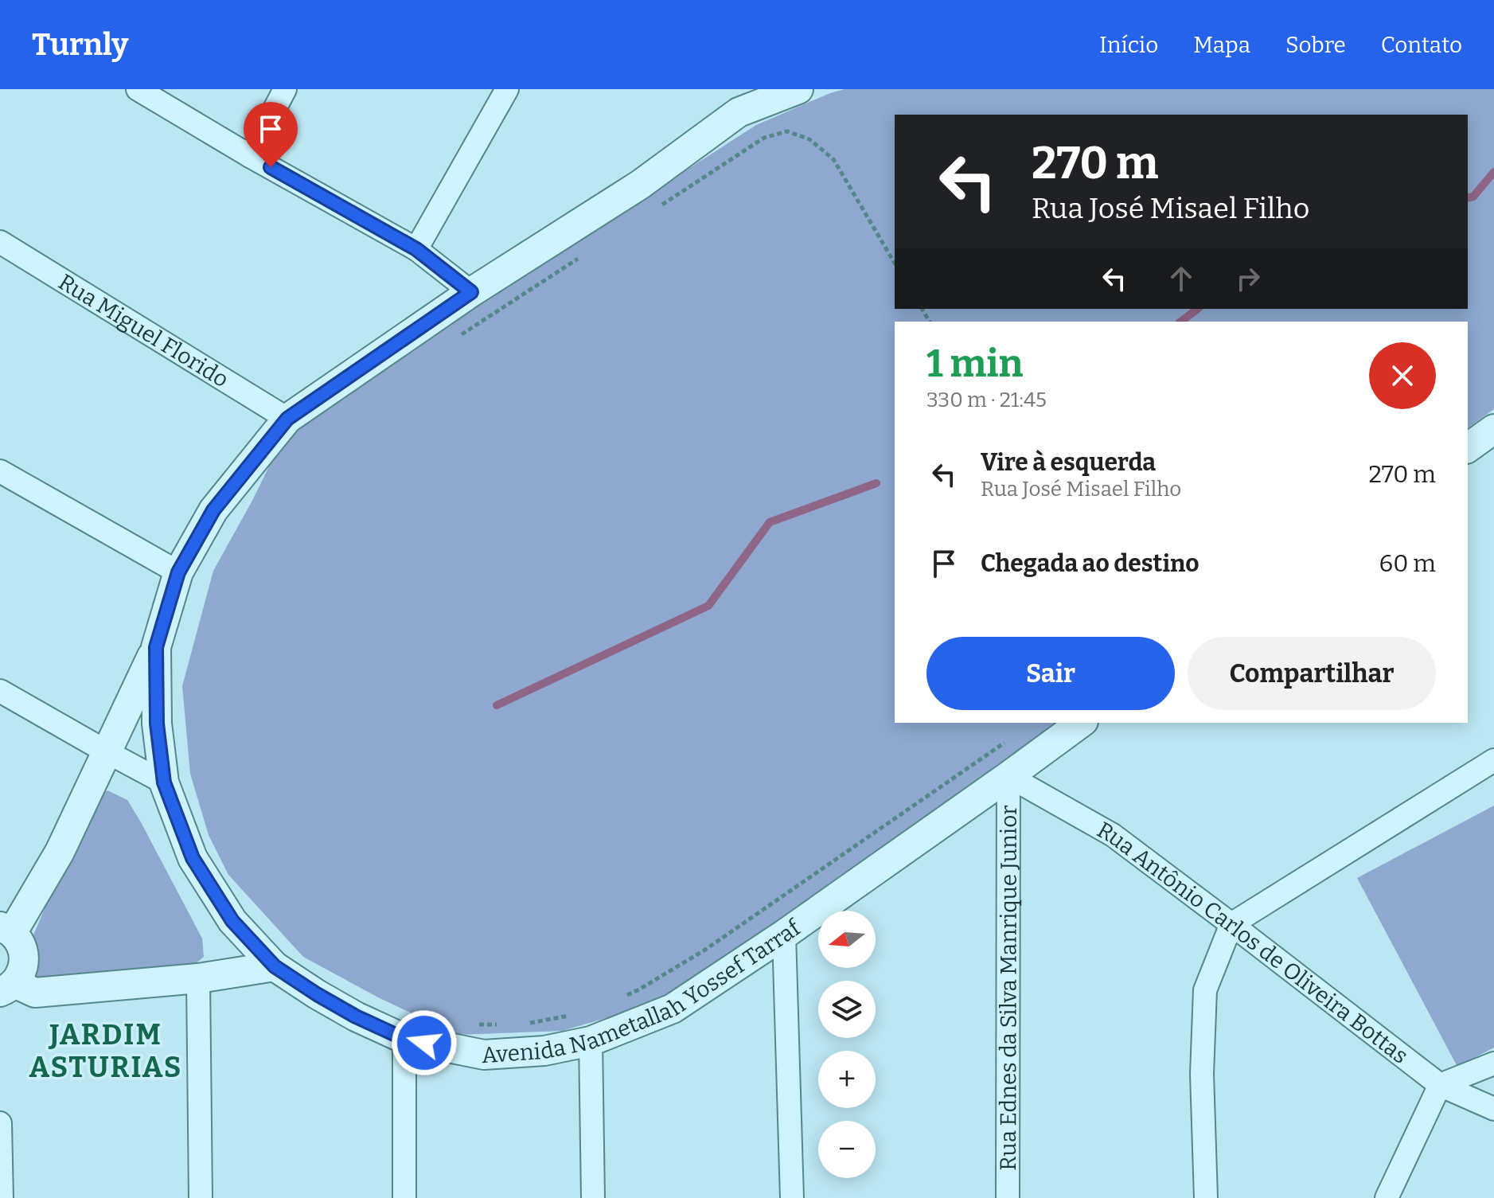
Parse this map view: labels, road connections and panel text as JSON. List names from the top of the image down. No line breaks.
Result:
{"streets":{"street":["Rua Miguel Florido","Rua Antônio Carlos de Oliveira Bottas","Avenida Nametallah Yossef Tarraf","Rua Ednes da Silva Manrique Junior"]},"crossings":[["Rua Miguel Florido","Avenida Nametallah Yossef Tarraf"],["Rua Antônio Carlos de Oliveira Bottas","Avenida Nametallah Yossef Tarraf"],["Rua Antônio Carlos de Oliveira Bottas","Rua Ednes da Silva Manrique Junior"],["Avenida Nametallah Yossef Tarraf","Rua Ednes da Silva Manrique Junior"]],"districts":["JARDIM ASTURIAS"],"north":"left","page":{"header":"Turnly","nav":["Início","Mapa","Sobre","Contato"],"turn":["270 m","Rua José Misael Filho"],"heading":["1 min","330 m · 21:45"],"list":[{"name":"Vire à esquerda","note":"Rua José Misael Filho","value":"270 m"},{"name":"Chegada ao destino","value":"60 m"}],"buttons":["Sair","Compartilhar"],"map_buttons":["+","−"]}}
